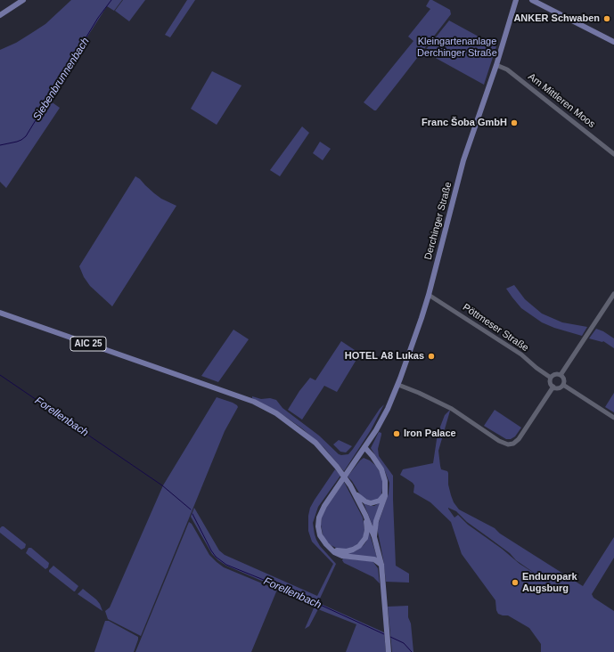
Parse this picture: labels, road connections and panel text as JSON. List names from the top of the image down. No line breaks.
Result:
{"streets":{"main road":["Derchinger Straße","AIC 25"],"street":["Am Mittleren Moos","Pöttmeser Straße"]},"crossings":[["Am Mittleren Moos","Derchinger Straße"],["Derchinger Straße","Pöttmeser Straße"]],"water":["Siebenbrunnenbach","Forellenbach"],"parks":["Kleingartenanlage Derchinger Straße"],"places":["ANKER Schwaben","Franc Šoba GmbH","HOTEL A8 Lukas","Iron Palace","Enduropark Augsburg"]}
